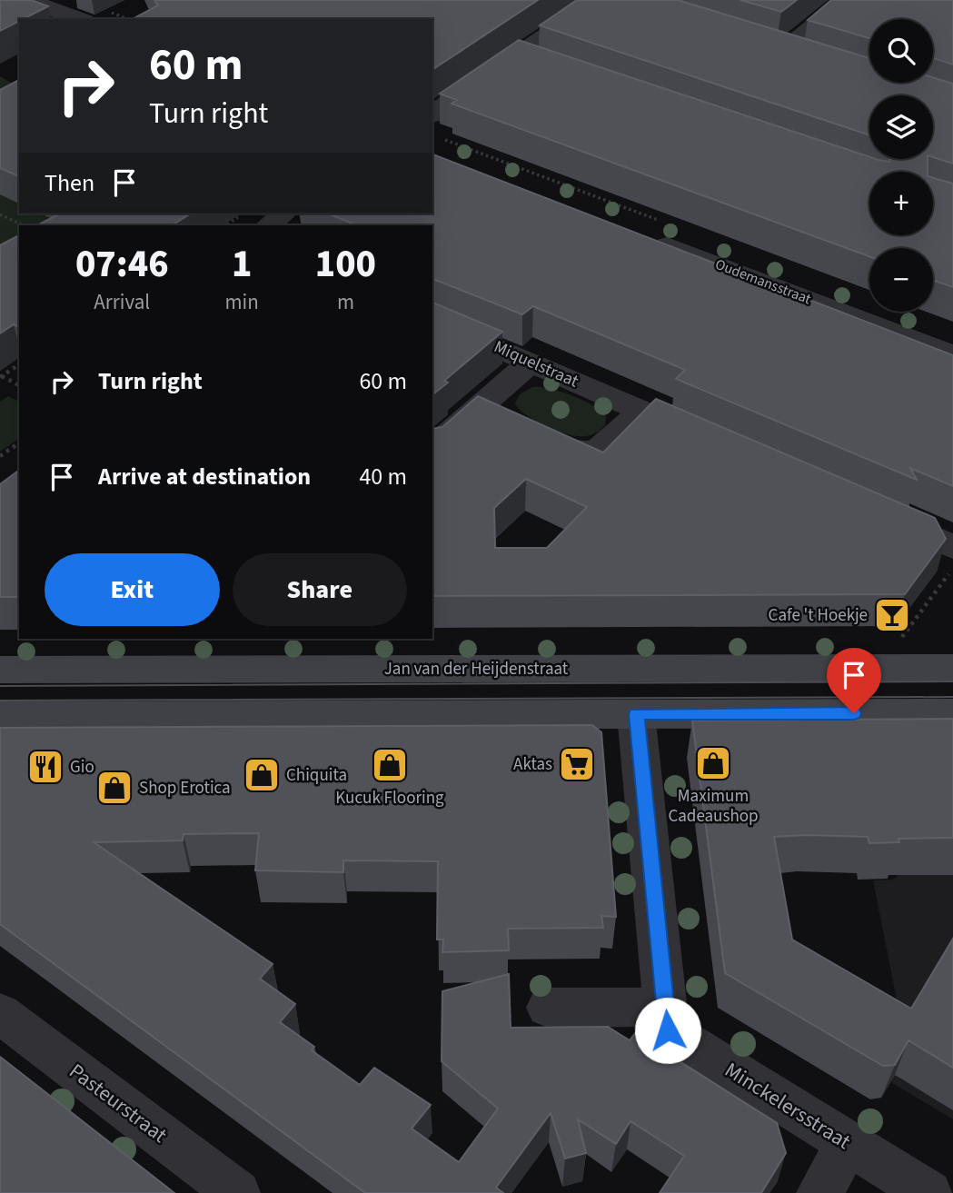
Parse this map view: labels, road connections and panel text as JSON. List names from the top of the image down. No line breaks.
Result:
{"streets":{"street":["Oudemansstraat","Miquelstraat","Jan van der Heijdenstraat","Pasteurstraat","Minckelersstraat"]},"places":{"bar":["Cafe 't Hoekje"],"shop":["Maximum Cadeaushop","Kucuk Flooring","Chiquita","Shop Erotica"],"supermarket":["Aktas"],"restaurant":["Gio"]},"page":{"map_buttons":["+","−"],"turn":["60 m","Turn right"],"then":"Then","eta":["07:46","Arrival","1","min","100","m"],"list":[{"name":"Turn right","value":"60 m"},{"name":"Arrive at destination","value":"40 m"}],"buttons":["Exit","Share"]}}
